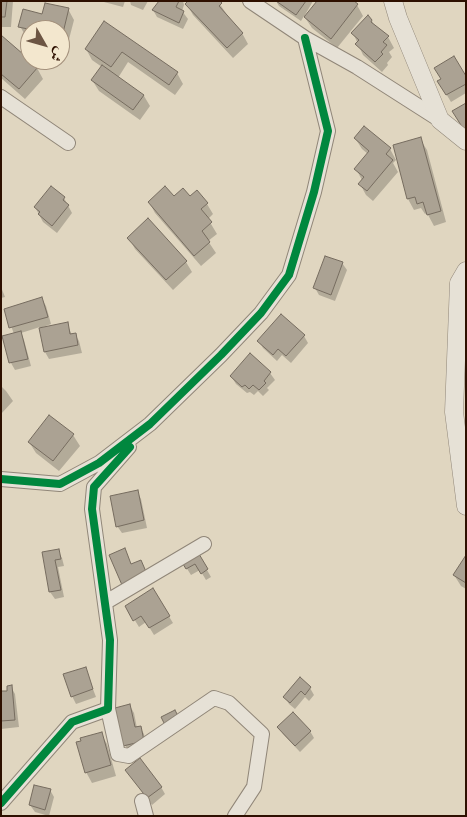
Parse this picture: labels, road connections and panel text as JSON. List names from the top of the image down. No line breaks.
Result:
{"north":"bottom right"}
